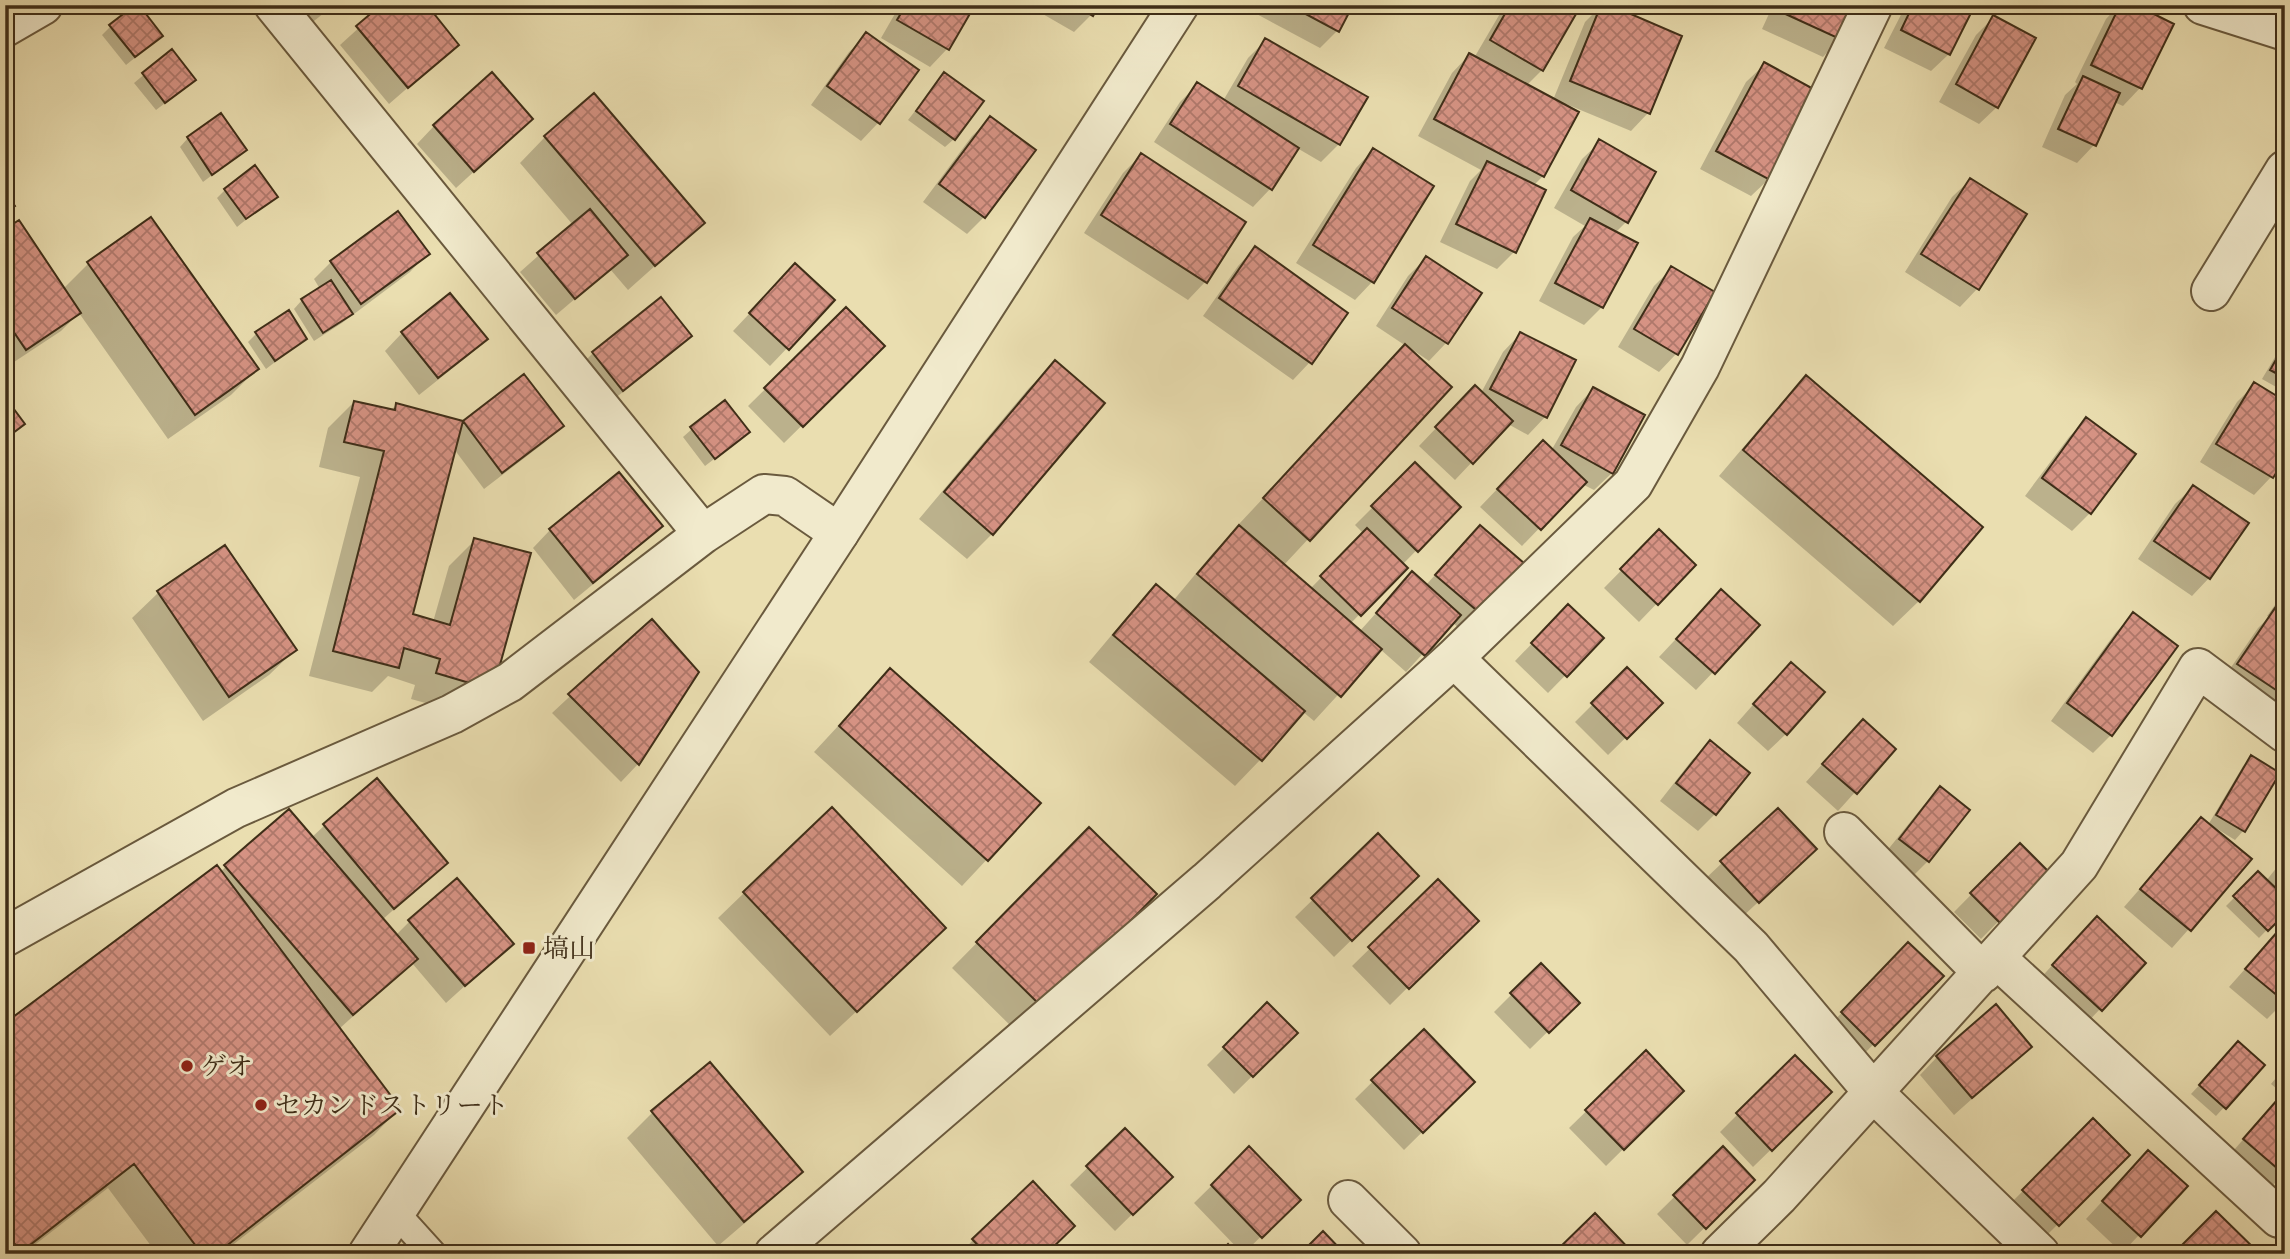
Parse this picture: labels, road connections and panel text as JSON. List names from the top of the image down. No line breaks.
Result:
{"places":{"transit":["塙山"],"other":["ゲオ","セカンドストリート"]}}
